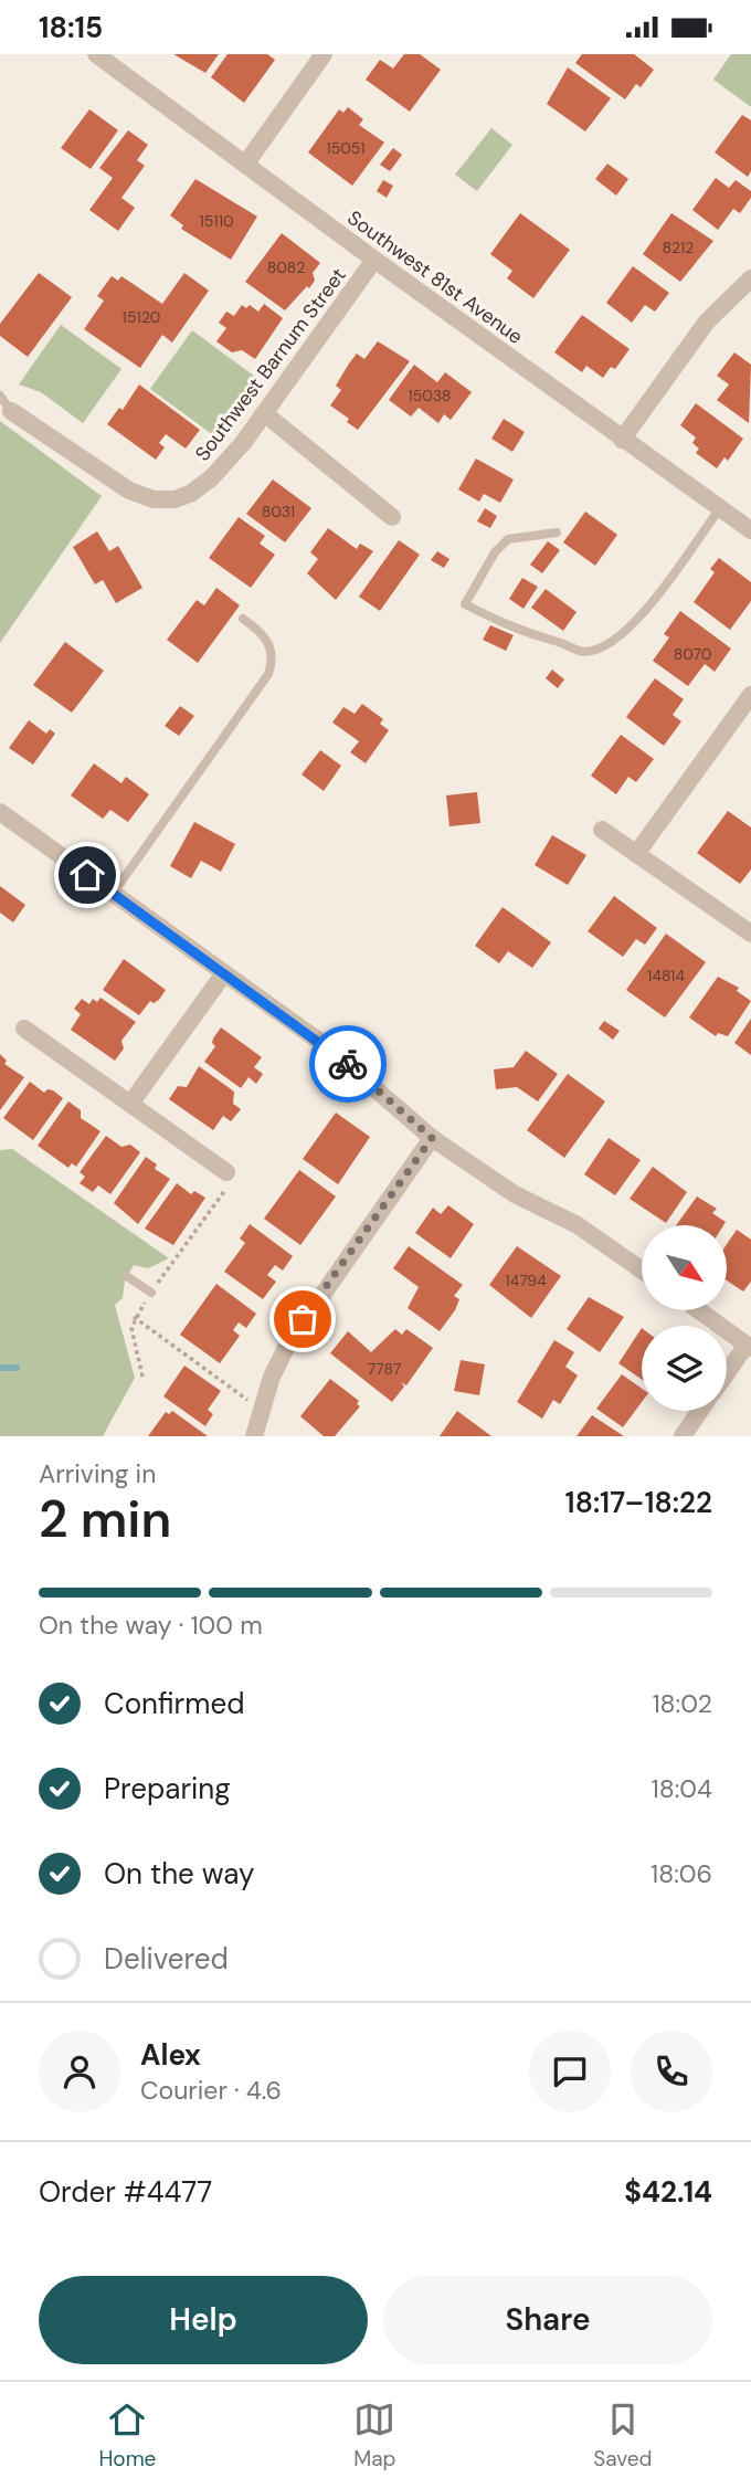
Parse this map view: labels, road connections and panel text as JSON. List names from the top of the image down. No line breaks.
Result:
{"streets":{"street":["Southwest 81st Avenue","Southwest Barnum Street"]},"crossings":[["Southwest 81st Avenue","Southwest Barnum Street"]],"house_numbers":["15051","15110","8212","8082","15120","15038","8031","8070","14814","14794","7787"],"north":"bottom right","page":{"status":"18:15","heading":["2 min","Arriving in","18:17–18:22"],"panel":["Alex","Courier · 4.6","Order #4477","$42.14"],"bar":"On the way · 100 m","list":[["Confirmed","18:02"],["Preparing","18:04"],["On the way","18:06"],"Delivered"],"buttons":["Help","Share"],"tabs":["Home","Map","Saved"]}}
